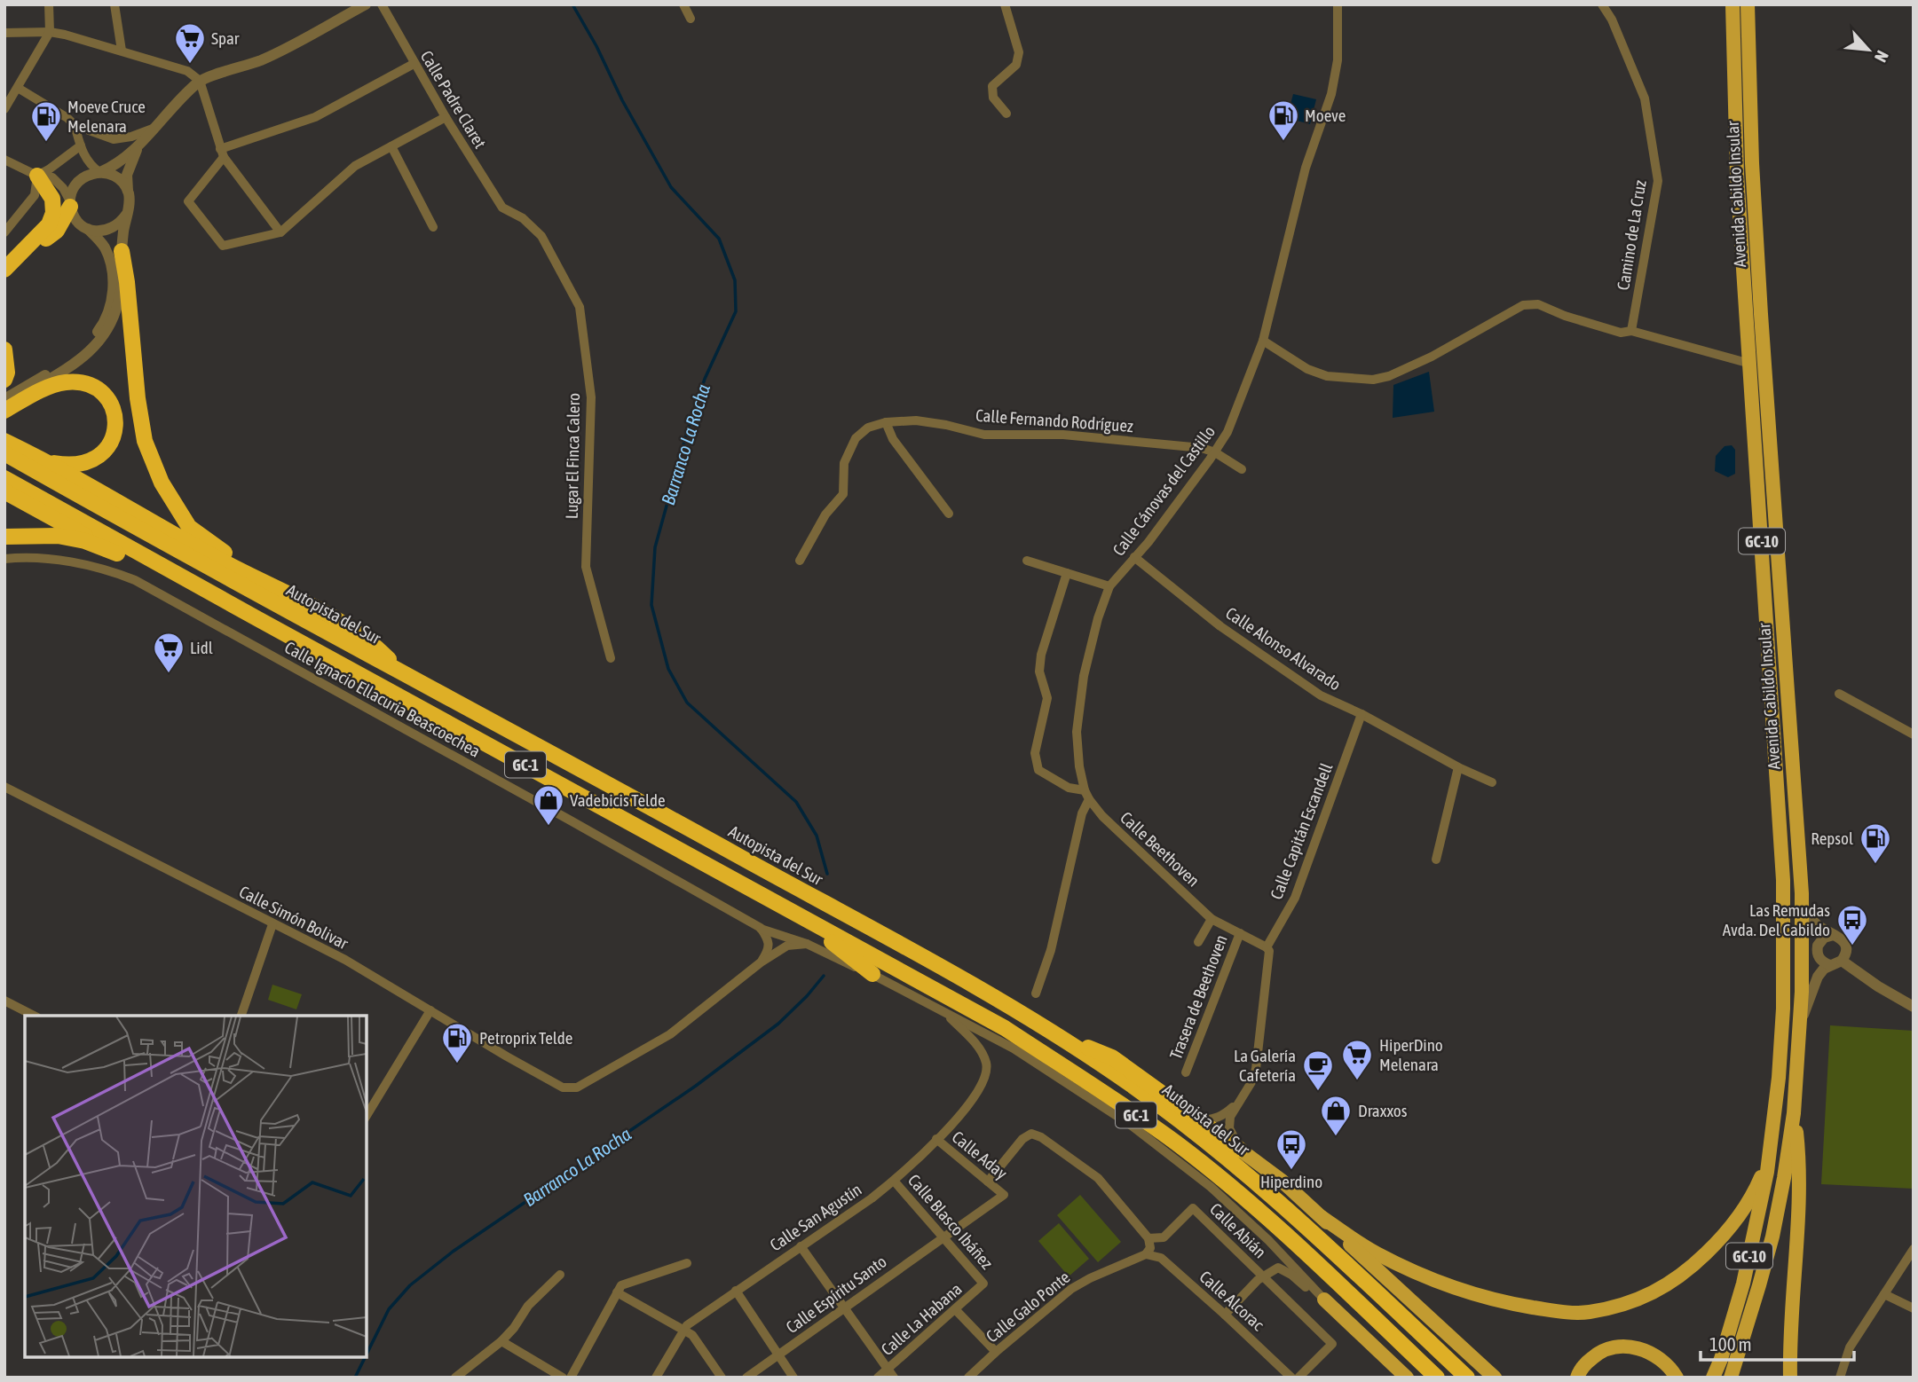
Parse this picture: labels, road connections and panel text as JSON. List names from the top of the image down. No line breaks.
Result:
{"streets":{"highway":["Autopista del Sur","GC-1"],"main road":["Avenida Cabildo Insular","GC-10"],"street":["Calle Padre Claret","Camino de La Cruz","Calle Fernando Rodríguez","Lugar El Finca Calero","Calle Cánovas del Castillo","Calle Alonso Alvarado","Calle Ignacio Ellacuria Beascoechea","Calle Capitán Escandell","Calle Beethoven","Calle Simón Bolivar","Trasera de Beethoven","Calle Aday","Calle San Agustín","Calle Blasco Ibáñez","Calle Abián","Calle Espíritu Santo","Calle Alcorac","Calle Galo Ponte","Calle La Habana"]},"crossings":[["Calle Padre Claret","Lugar El Finca Calero"],["Calle Fernando Rodríguez","Calle Cánovas del Castillo"],["Calle Cánovas del Castillo","Calle Alonso Alvarado"],["Calle Cánovas del Castillo","Calle Beethoven"],["Calle Alonso Alvarado","Calle Capitán Escandell"],["Calle Ignacio Ellacuria Beascoechea","Calle San Agustín"],["Calle Capitán Escandell","Calle Beethoven"],["Calle Beethoven","Trasera de Beethoven"],["Calle Aday","Calle San Agustín"],["Calle Aday","Calle Espíritu Santo"],["Calle San Agustín","Calle Blasco Ibáñez"],["Calle Blasco Ibáñez","Calle Espíritu Santo"],["Calle Blasco Ibáñez","Calle La Habana"],["Calle Alcorac","Calle Galo Ponte"]],"water":["Barranco La Rocha"],"places":{"supermarket":["Spar","Lidl","HiperDino Melenara"],"fuel station":["Moeve","Moeve Cruce Melenara","Repsol","Petroprix Telde"],"shop":["Vadebicis Telde","Draxxos"],"bus stop":["Las Remudas Avda. Del Cabildo","Hiperdino"],"cafe":["La Galería Cafetería"]},"scale_bar":"100 m","north":"bottom right"}
